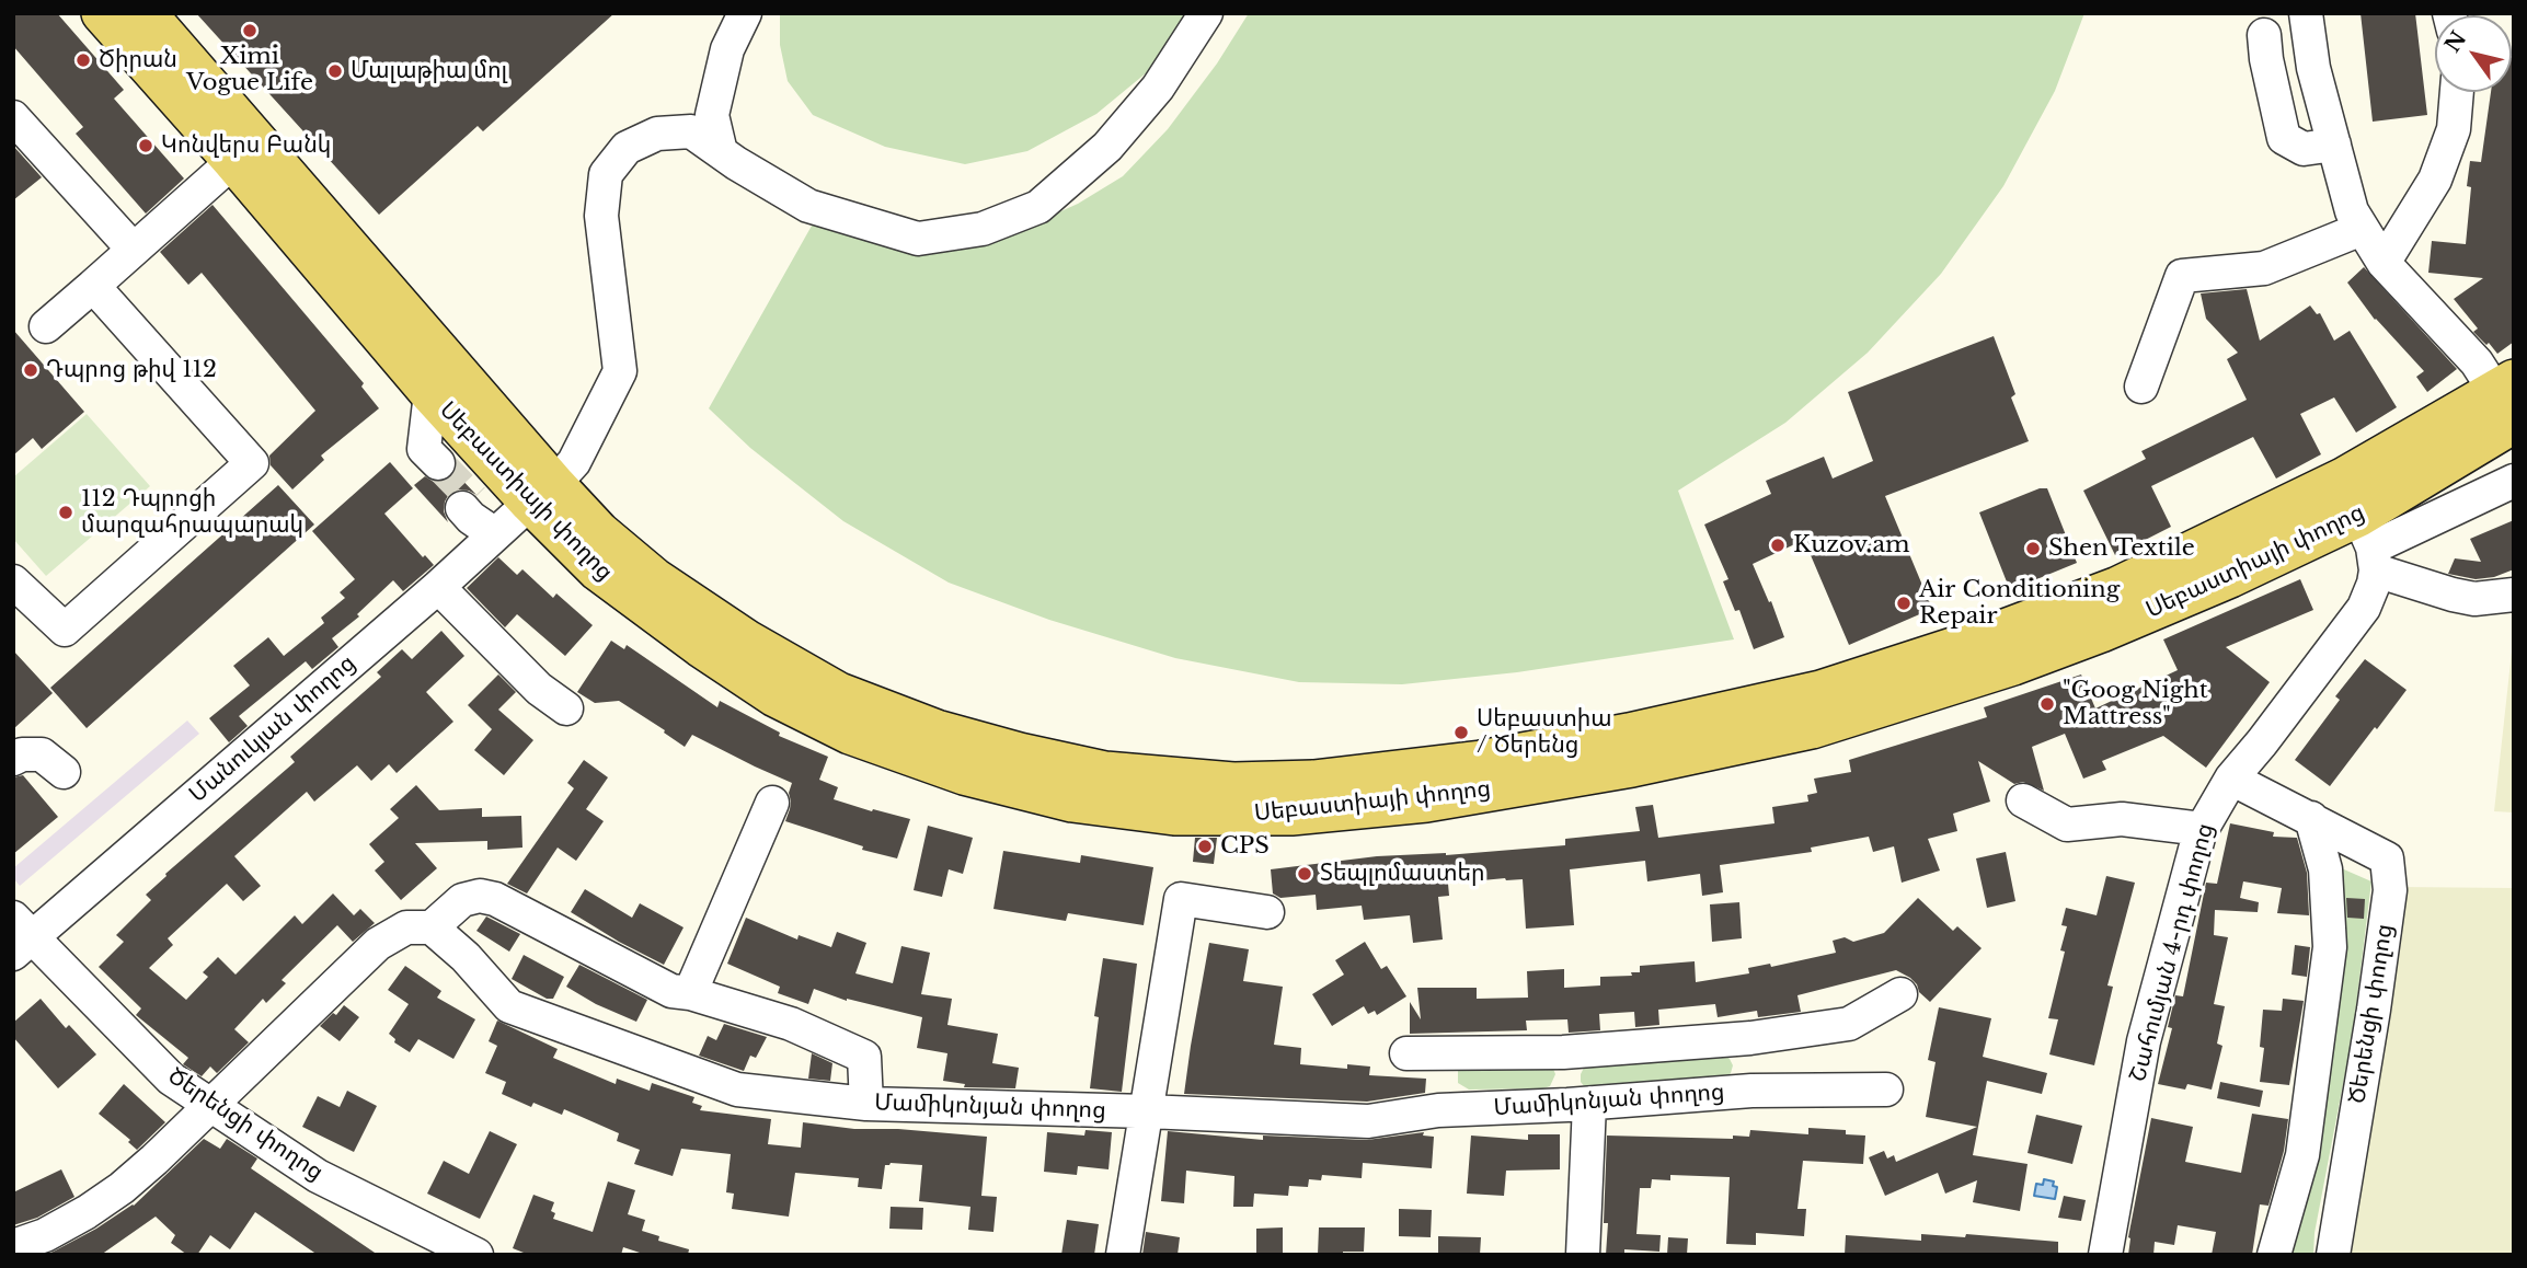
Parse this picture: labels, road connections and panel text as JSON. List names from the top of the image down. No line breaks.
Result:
{"streets":{"main road":["Սեբաստիայի փողոց"],"street":["Մանուկյան փողոց","Շահումյան 4-րդ փողոց","Ծերենցի փողոց","Մամիկոնյան փողոց"]},"crossings":[["Սեբաստիայի փողոց","Մանուկյան փողոց"],["Սեբաստիայի փողոց","Շահումյան 4-րդ փողոց"],["Մանուկյան փողոց","Ծերենցի փողոց"],["Շահումյան 4-րդ փողոց","Ծերենցի փողոց"]],"places":["Ximi Vogue Life","Ծիրան","Մալաթիա մոլ","Կոնվերս Բանկ","Դպրոց թիվ 112","112 Դպրոցի մարզահրապարակ","Kuzov.am","Shen Textile","Air Conditioning Repair","\"Goog Night Mattress\"","Սեբաստիա / Ծերենց","CPS","Տեպլոմաստեր"],"north":"top left"}
